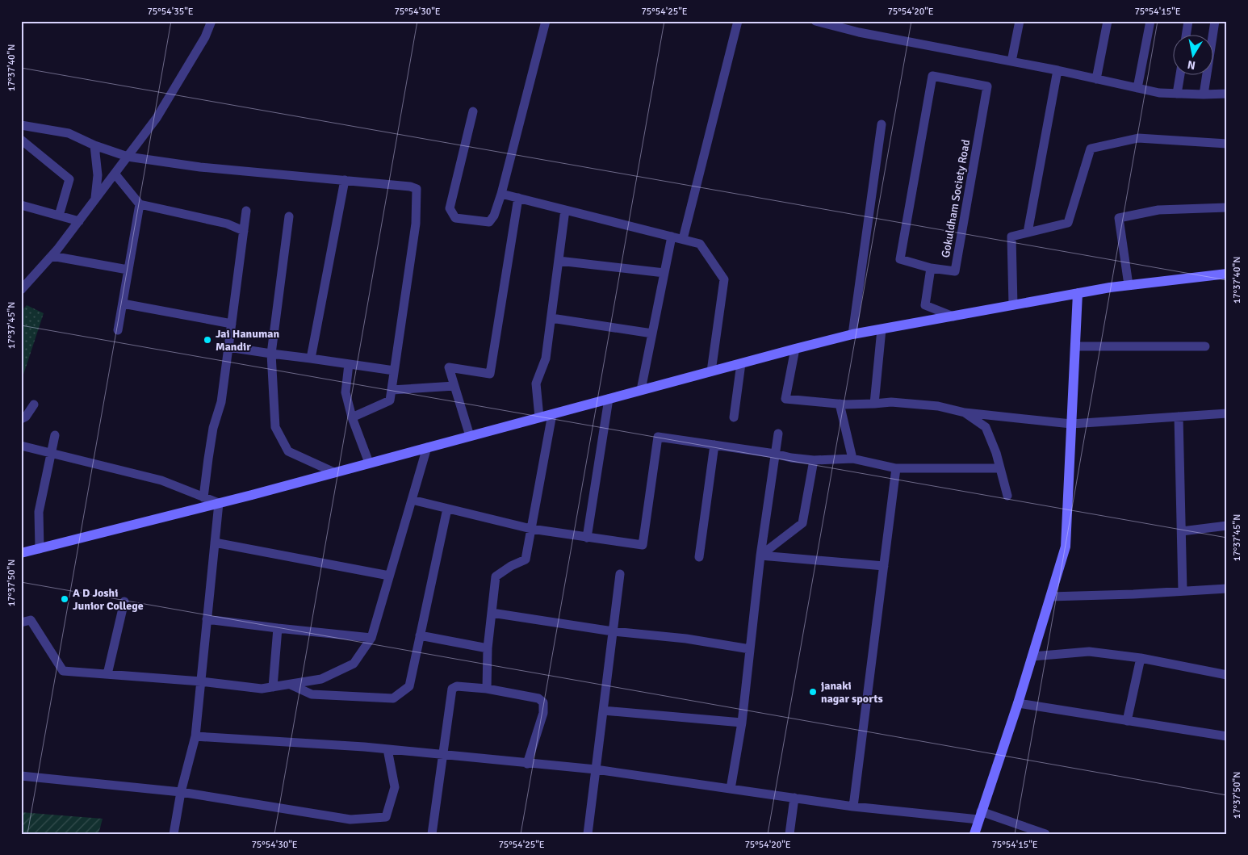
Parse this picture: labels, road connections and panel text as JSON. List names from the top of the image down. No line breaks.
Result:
{"streets":{"street":["Gokuldham Society Road"]},"places":["Jai Hanuman Mandir","A D Joshi Junior College","janaki nagar sports"],"north":"bottom","coordinates":["75°54'35\"E","75°54'30\"E","75°54'25\"E","75°54'20\"E","75°54'15\"E","17°37'40\"N","17°37'45\"N","17°37'50\"N"]}
